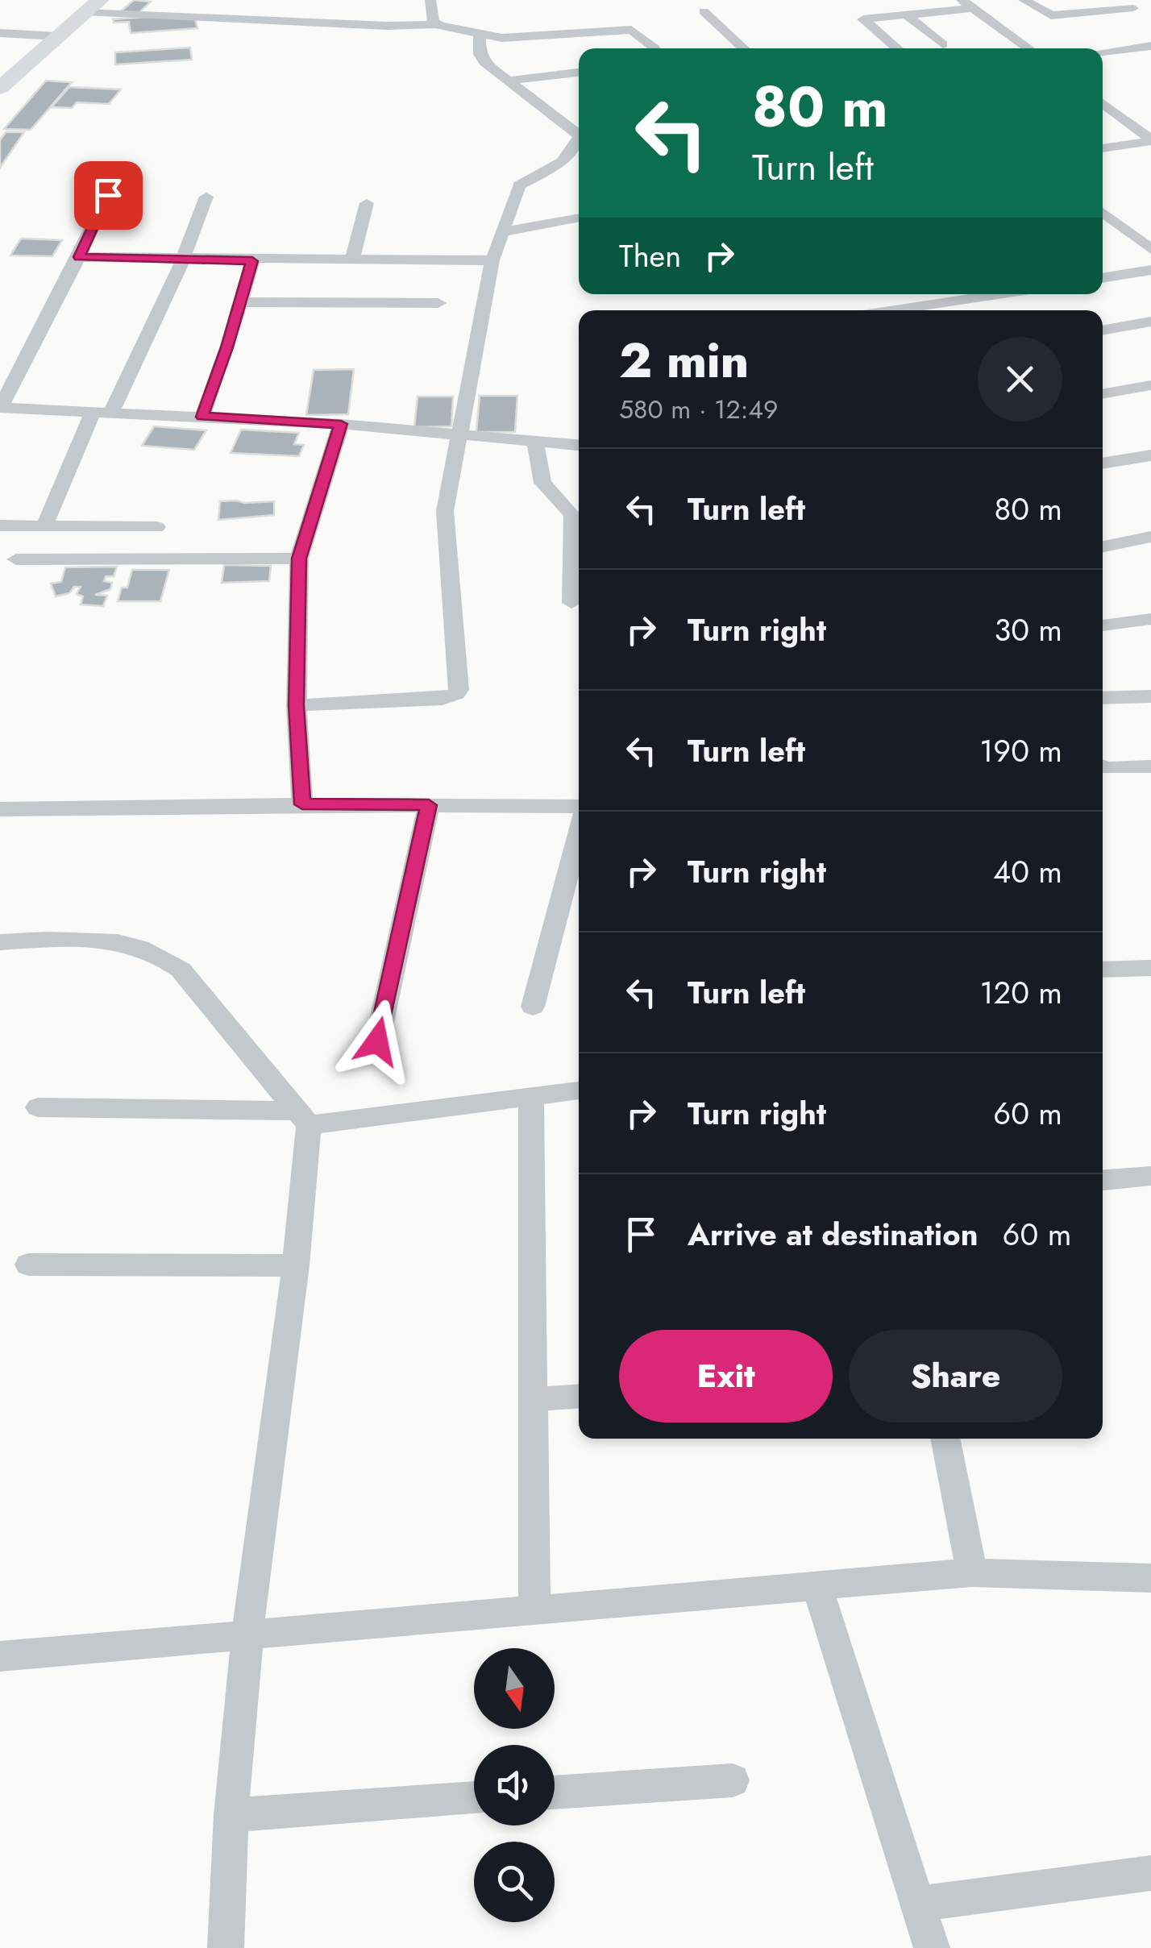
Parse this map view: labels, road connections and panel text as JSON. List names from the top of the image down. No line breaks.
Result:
{"north":"bottom","page":{"turn":["80 m","Turn left"],"then":"Then","heading":["2 min","580 m · 12:49"],"list":[{"name":"Turn left","value":"80 m"},{"name":"Turn right","value":"30 m"},{"name":"Turn left","value":"190 m"},{"name":"Turn right","value":"40 m"},{"name":"Turn left","value":"120 m"},{"name":"Turn right","value":"60 m"},{"name":"Arrive at destination","value":"60 m"}],"buttons":["Exit","Share"]}}
